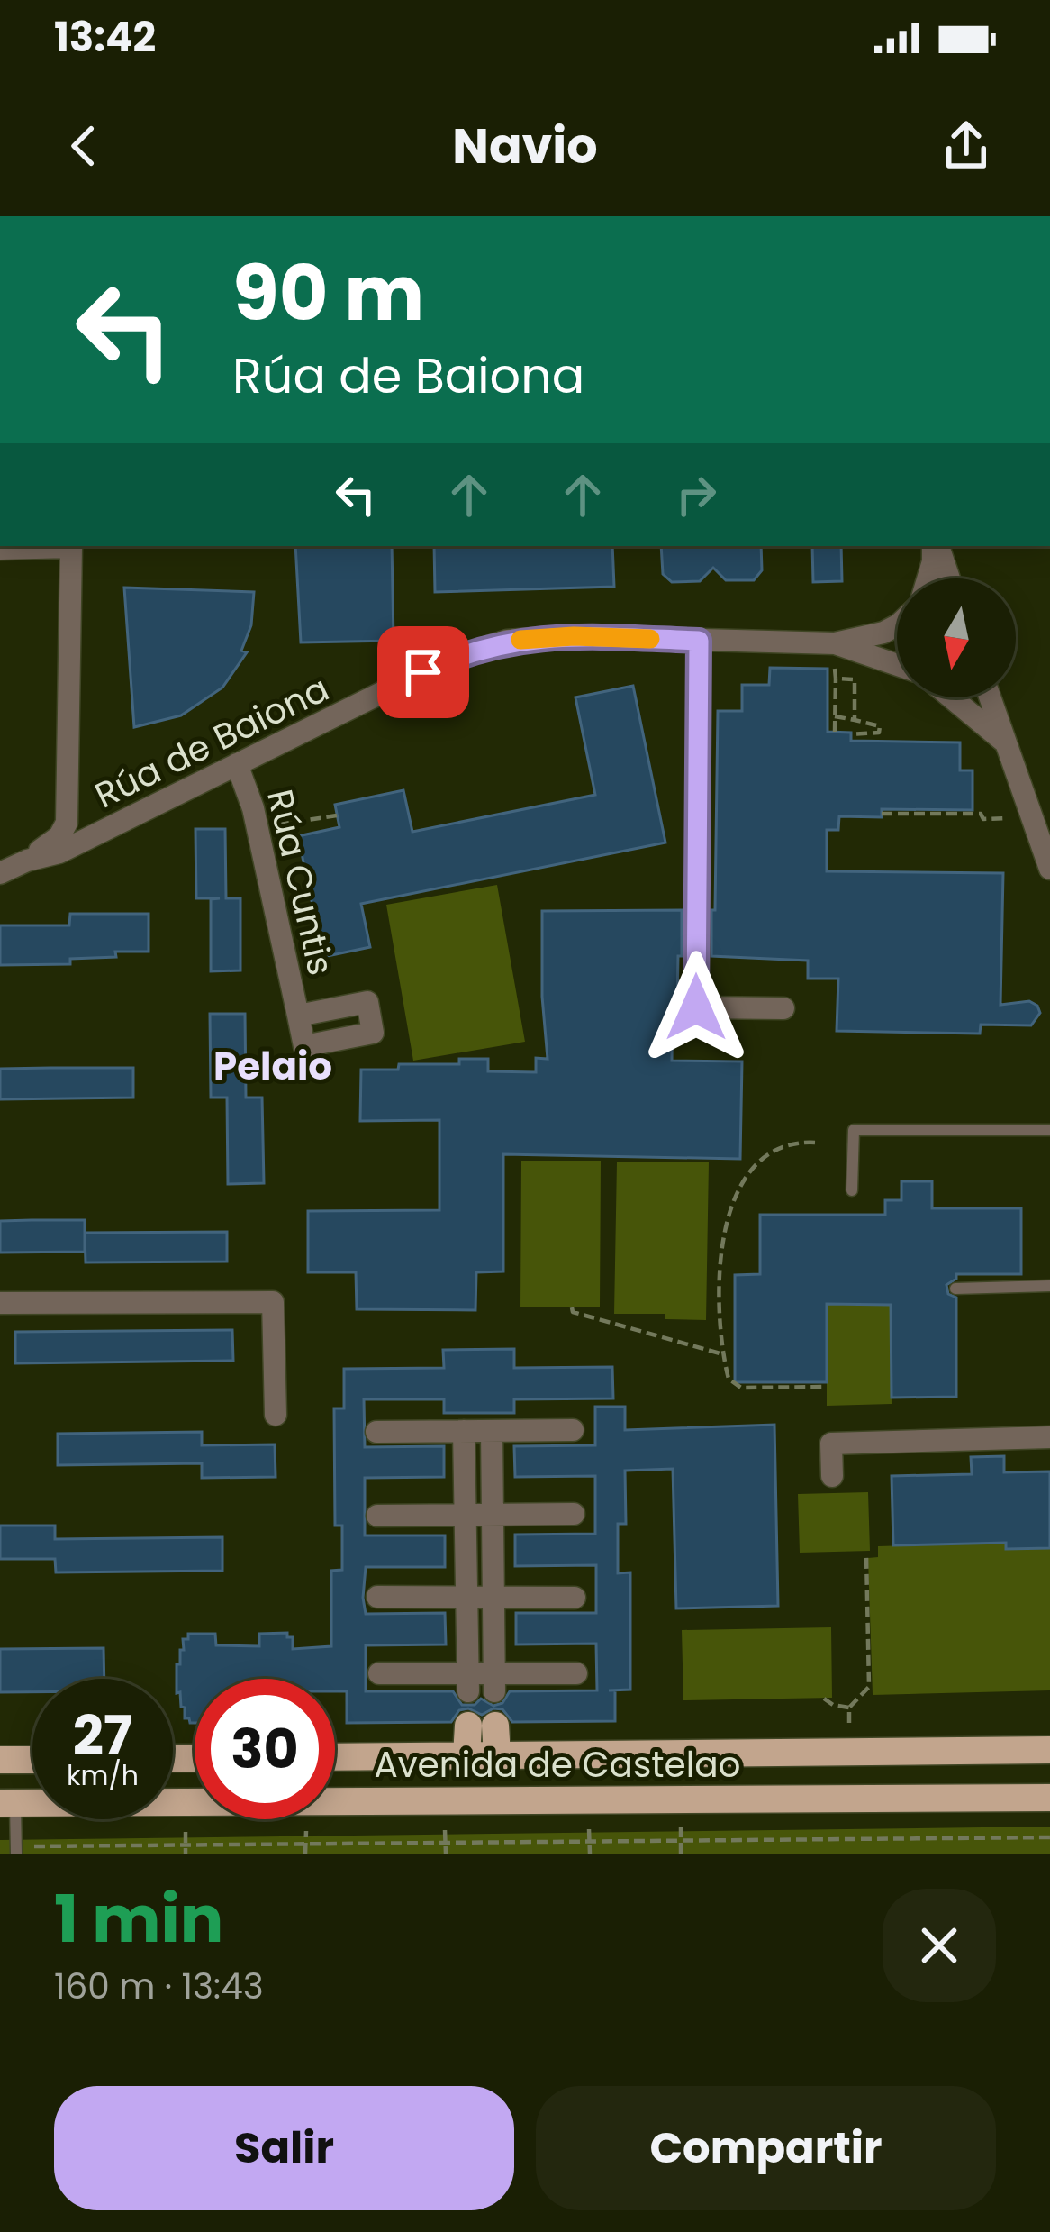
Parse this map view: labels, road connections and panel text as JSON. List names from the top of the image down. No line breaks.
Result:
{"streets":{"main road":["Avenida de Castelao"],"street":["Rúa de Baiona","Rúa Cuntis"]},"crossings":[["Rúa de Baiona","Rúa Cuntis"]],"districts":["Pelaio"],"north":"bottom","page":{"status":"13:42","header":"Navio","turn":["90 m","Rúa de Baiona"],"speed":"27 km/h","limit":"30","heading":["1 min","160 m · 13:43"],"buttons":["Salir","Compartir"]}}
